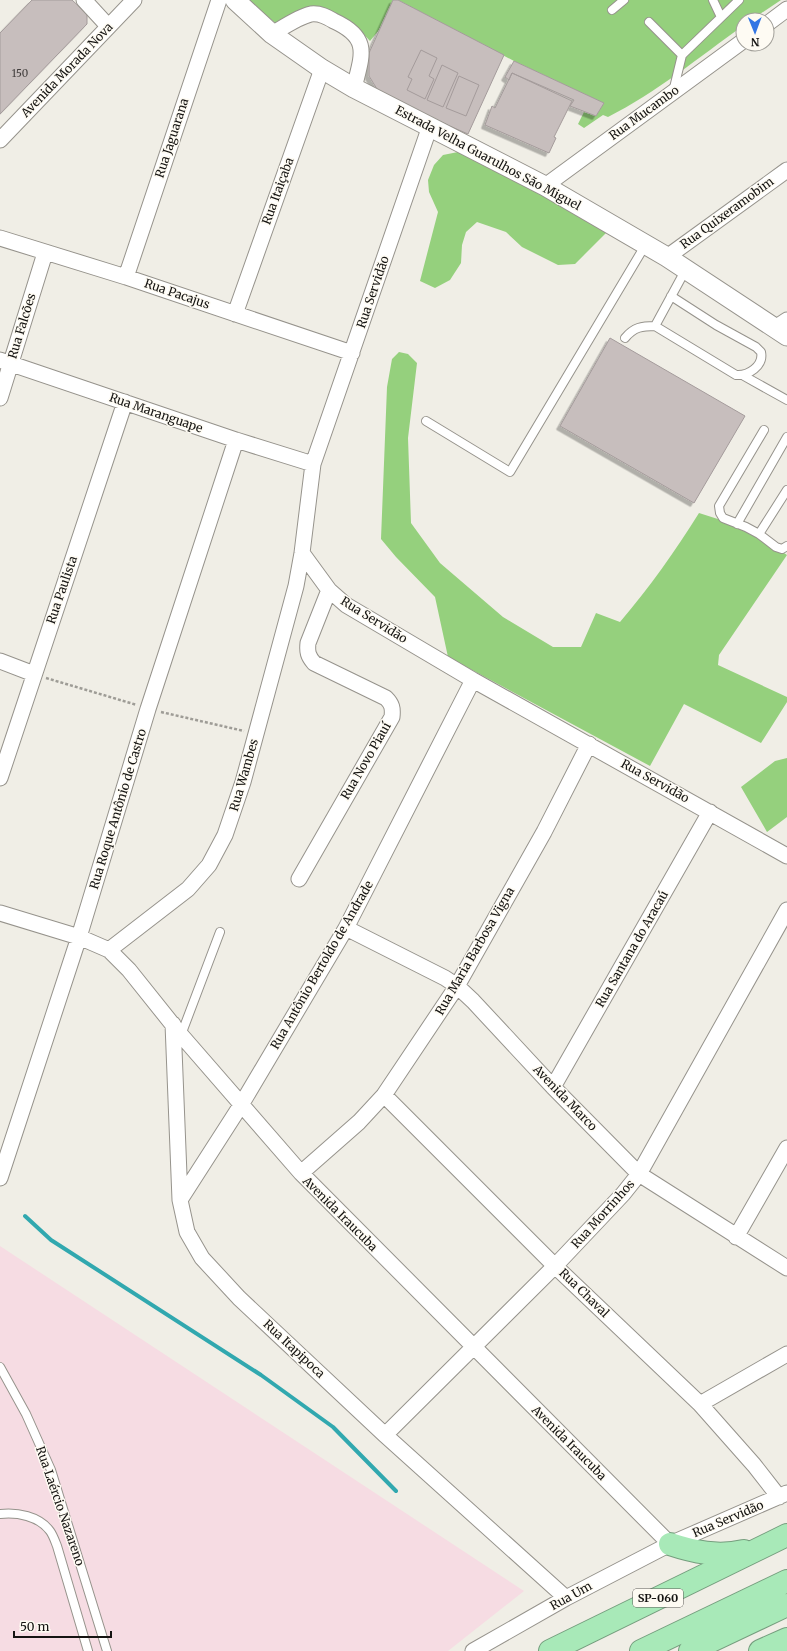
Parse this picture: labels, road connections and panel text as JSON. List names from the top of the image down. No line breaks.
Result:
{"streets":{"highway":["SP-060"],"street":["Avenida Morada Nova","Rua Mucambo","Rua Jaguarana","Estrada Velha Guarulhos São Miguel","Rua Itaiçaba","Rua Quixeramobim","Rua Servidão","Rua Pacajus","Rua Falcões","Rua Maranguape","Rua Paulista","Rua Novo Piauí","Rua Wambes","Rua Roque Antônio de Castro","Rua Santana do Aracaú","Rua Maria Barbosa Vigna","Rua Antônio Bertoldo de Andrade","Avenida Marco","Avenida Iraucuba","Rua Morrinhos","Rua Chaval","Rua Itapipoca","Rua Um"],"lane":["Rua Laércio Nazareno"]},"crossings":[["Rua Mucambo","Estrada Velha Guarulhos São Miguel"],["Rua Jaguarana","Rua Pacajus"],["Estrada Velha Guarulhos São Miguel","Rua Itaiçaba"],["Estrada Velha Guarulhos São Miguel","Rua Quixeramobim"],["Estrada Velha Guarulhos São Miguel","Rua Servidão"],["Rua Itaiçaba","Rua Pacajus"],["Rua Servidão","Rua Pacajus"],["Rua Servidão","Rua Maranguape"],["Rua Servidão","Rua Novo Piauí"],["Rua Servidão","Rua Wambes"],["Rua Servidão","Rua Santana do Aracaú"],["Rua Servidão","Rua Maria Barbosa Vigna"],["Rua Servidão","Rua Antônio Bertoldo de Andrade"],["Rua Servidão","Avenida Iraucuba"],["Rua Servidão","Rua Chaval"],["Rua Servidão","Rua Um"],["Rua Pacajus","Rua Falcões"],["Rua Falcões","Rua Maranguape"],["Rua Maranguape","Rua Paulista"],["Rua Maranguape","Rua Roque Antônio de Castro"],["Rua Wambes","Avenida Iraucuba"],["Rua Roque Antônio de Castro","Avenida Iraucuba"],["Rua Santana do Aracaú","Avenida Marco"],["Rua Maria Barbosa Vigna","Avenida Marco"],["Rua Maria Barbosa Vigna","Avenida Iraucuba"],["Rua Maria Barbosa Vigna","Rua Chaval"],["Rua Antônio Bertoldo de Andrade","Avenida Marco"],["Rua Antônio Bertoldo de Andrade","Avenida Iraucuba"],["Rua Antônio Bertoldo de Andrade","Rua Itapipoca"],["Avenida Marco","Rua Morrinhos"],["Avenida Iraucuba","Rua Morrinhos"],["Avenida Iraucuba","Rua Itapipoca"],["Avenida Iraucuba","Rua Um"],["Rua Morrinhos","Rua Chaval"],["Rua Morrinhos","Rua Itapipoca"],["Rua Itapipoca","Rua Um"]],"house_numbers":["150"],"scale_bar":"50 m","north":"bottom"}
